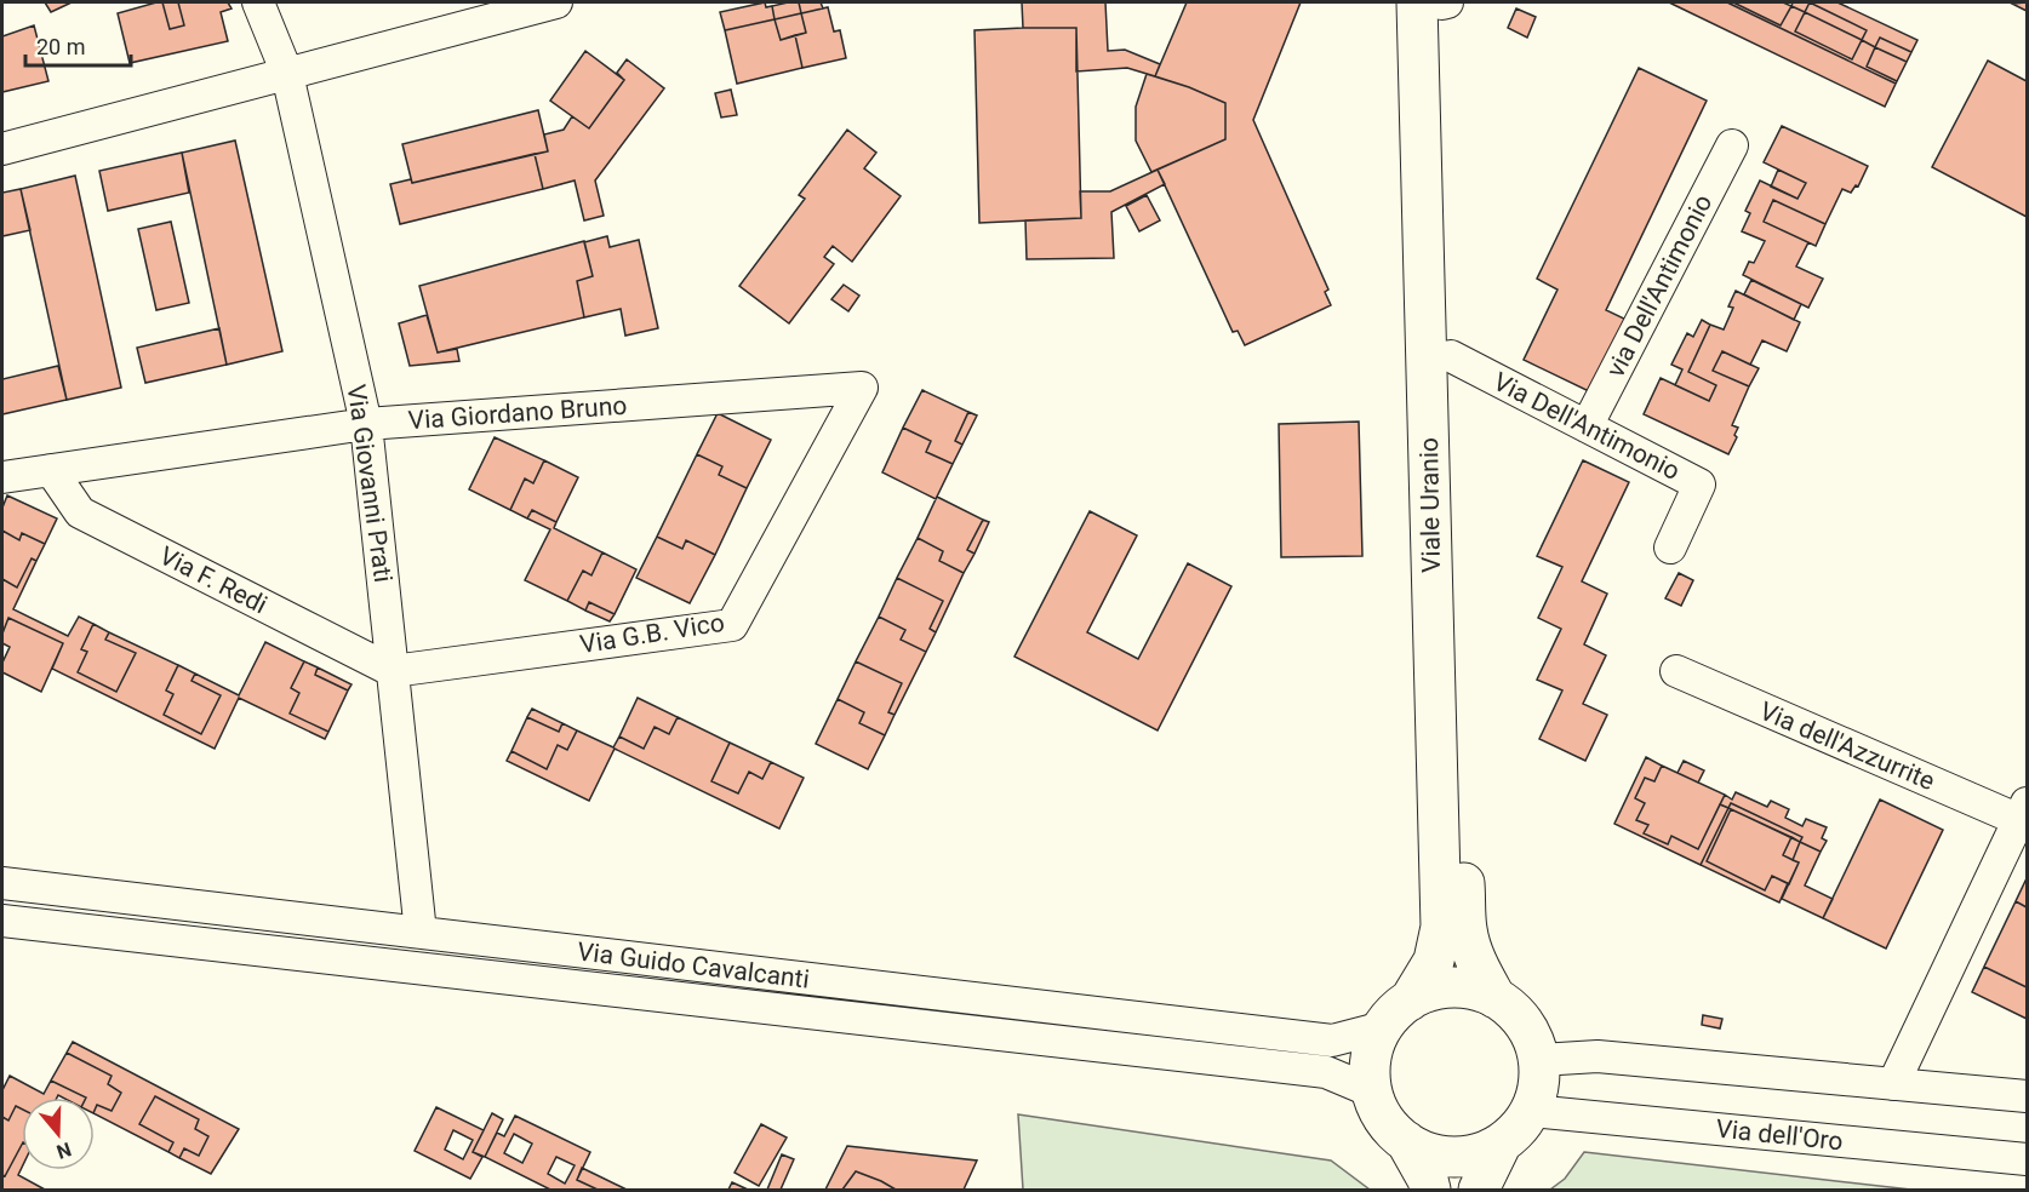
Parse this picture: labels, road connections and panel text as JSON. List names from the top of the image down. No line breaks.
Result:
{"streets":{"main road":["Viale Uranio"],"street":["via Dell'Antimonio","Via Giordano Bruno","Via Dell'Antimonio","Via Giovanni Prati","Via F. Redi","Via G.B. Vico","Via dell'Azzurrite","Via Guido Cavalcanti","Via dell'Oro"]},"crossings":[["via Dell'Antimonio","Via Dell'Antimonio"],["Via Giordano Bruno","Via Giovanni Prati"],["Via Giordano Bruno","Via F. Redi"],["Via Giordano Bruno","Via G.B. Vico"],["Via Dell'Antimonio","Viale Uranio"],["Via Giovanni Prati","Via F. Redi"],["Via Giovanni Prati","Via G.B. Vico"],["Via Giovanni Prati","Via Guido Cavalcanti"],["Viale Uranio","Via Guido Cavalcanti"],["Viale Uranio","Via dell'Oro"],["Via F. Redi","Via G.B. Vico"],["Via Guido Cavalcanti","Via dell'Oro"]],"scale_bar":"20 m","north":"bottom"}
